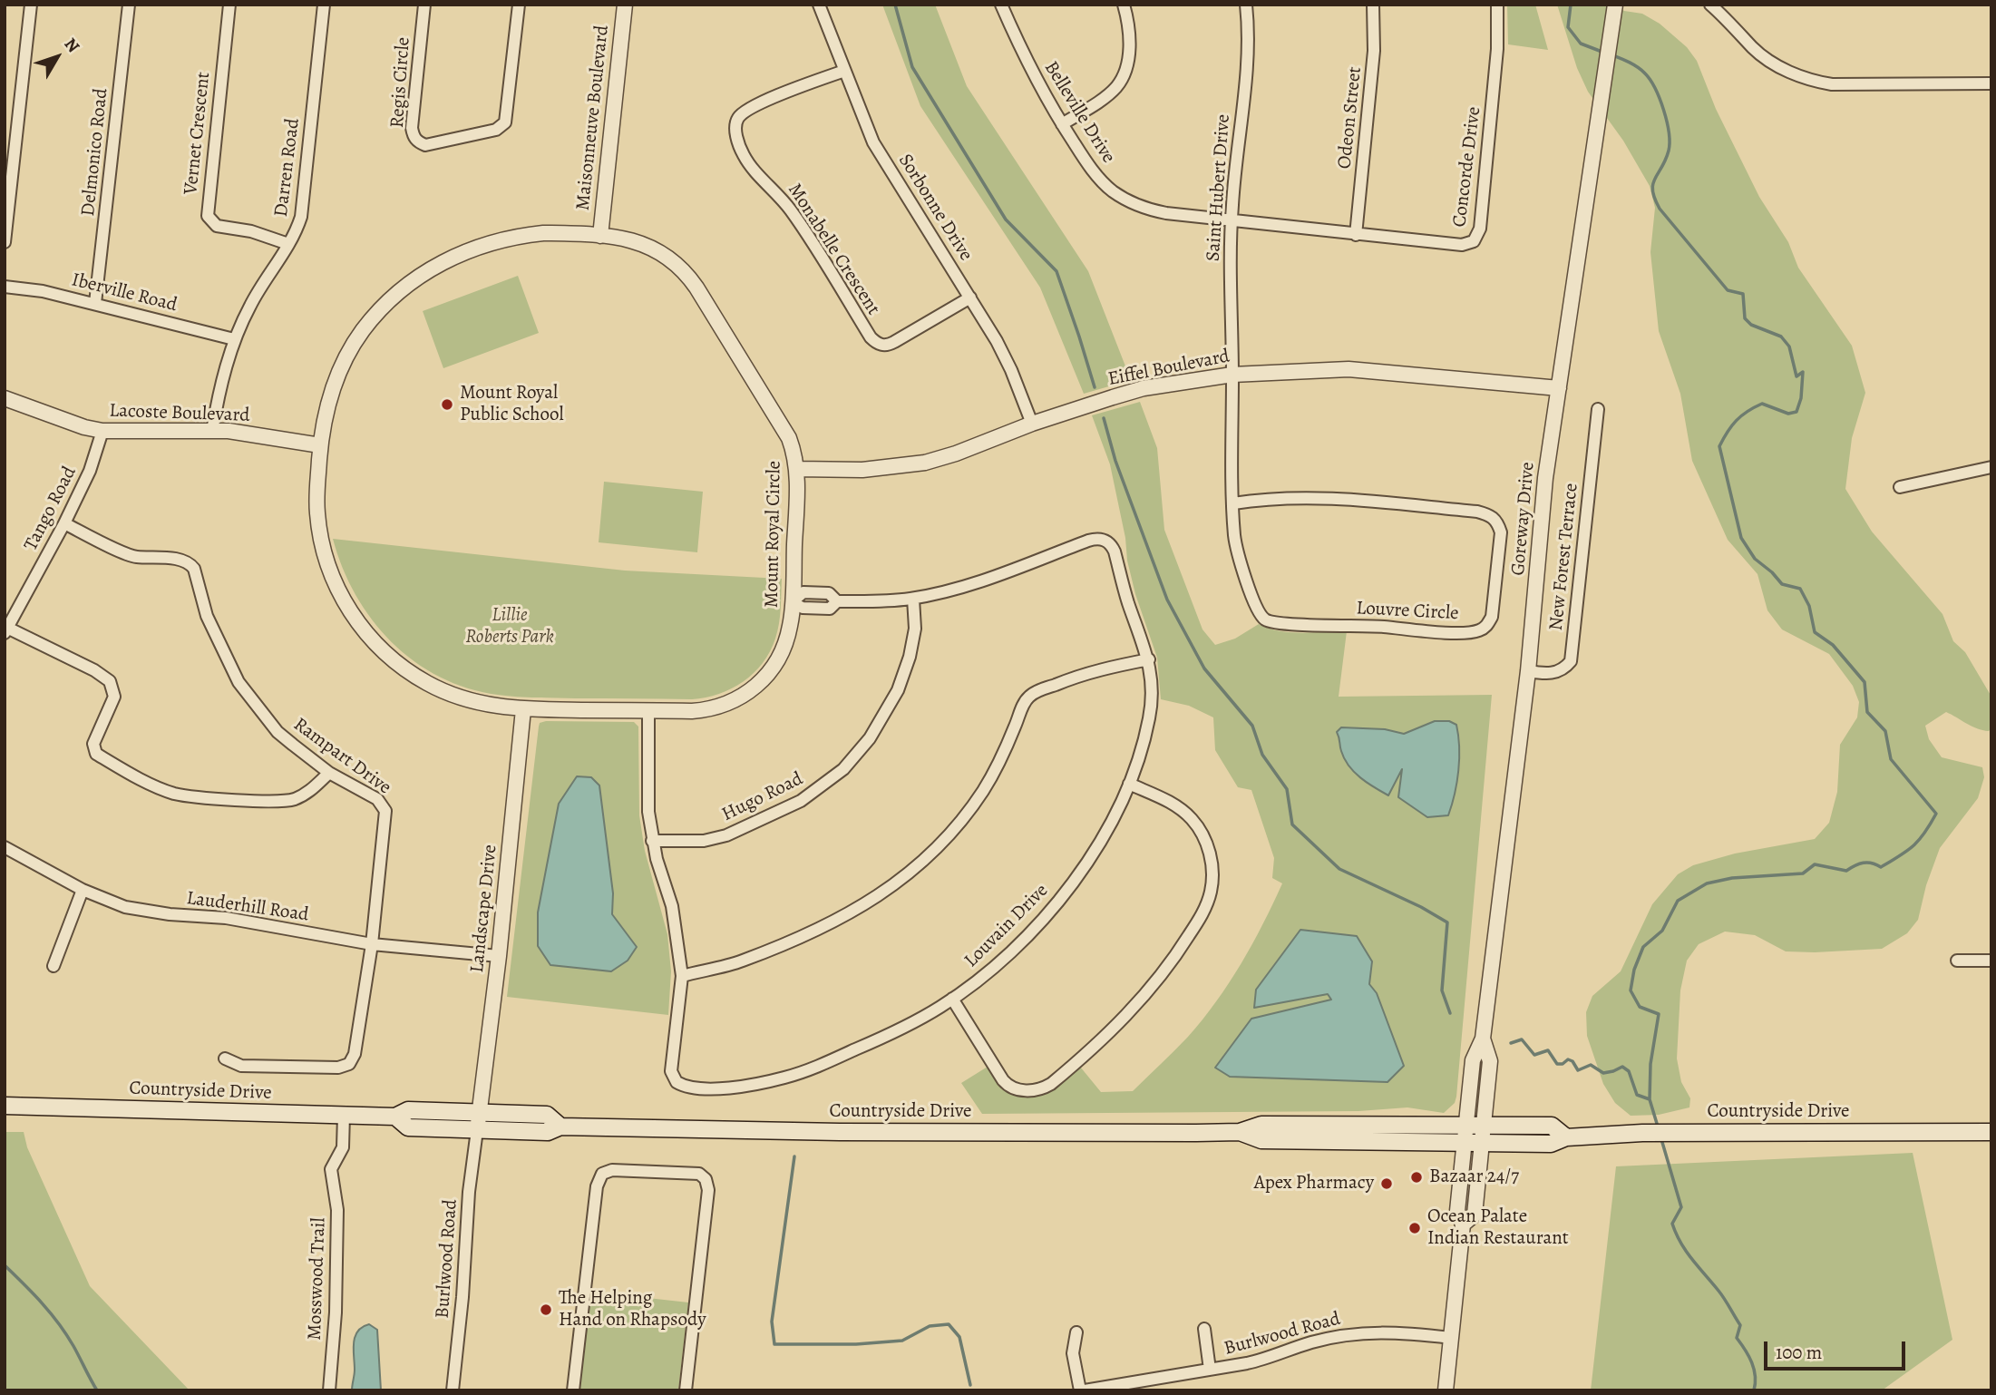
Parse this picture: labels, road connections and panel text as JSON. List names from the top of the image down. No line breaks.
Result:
{"streets":{"main road":["Countryside Drive"],"street":["Regis Circle","Belleville Drive","Maisonneuve Boulevard","Odeon Street","Vernet Crescent","Delmonico Road","Concorde Drive","Darren Road","Saint Hubert Drive","Sorbonne Drive","Monabelle Crescent","Iberville Road","Eiffel Boulevard","Lacoste Boulevard","Tango Road","Goreway Drive","Mount Royal Circle","New Forest Terrace","Louvre Circle","Rampart Drive","Hugo Road","Lauderhill Road","Landscape Drive","Louvain Drive","Burlwood Road","Mosswood Trail"]},"crossings":[["Belleville Drive","Concorde Drive"],["Belleville Drive","Saint Hubert Drive"],["Maisonneuve Boulevard","Mount Royal Circle"],["Odeon Street","Concorde Drive"],["Vernet Crescent","Darren Road"],["Delmonico Road","Iberville Road"],["Concorde Drive","Saint Hubert Drive"],["Darren Road","Iberville Road"],["Darren Road","Lacoste Boulevard"],["Saint Hubert Drive","Eiffel Boulevard"],["Saint Hubert Drive","Louvre Circle"],["Sorbonne Drive","Monabelle Crescent"],["Sorbonne Drive","Eiffel Boulevard"],["Eiffel Boulevard","Goreway Drive"],["Eiffel Boulevard","Mount Royal Circle"],["Eiffel Boulevard","Louvre Circle"],["Lacoste Boulevard","Tango Road"],["Lacoste Boulevard","Mount Royal Circle"],["Tango Road","Rampart Drive"],["Goreway Drive","New Forest Terrace"],["Goreway Drive","Countryside Drive"],["Goreway Drive","Burlwood Road"],["Mount Royal Circle","Landscape Drive"],["Mount Royal Circle","Louvain Drive"],["Rampart Drive","Lauderhill Road"],["Hugo Road","Louvain Drive"],["Lauderhill Road","Landscape Drive"],["Landscape Drive","Countryside Drive"],["Landscape Drive","Burlwood Road"],["Countryside Drive","Burlwood Road"],["Countryside Drive","Mosswood Trail"]],"parks":["Lillie Roberts Park"],"places":["Mount Royal Public School","Bazaar 24/7","Apex Pharmacy","Ocean Palate Indian Restaurant","The Helping Hand on Rhapsody"],"scale_bar":"100 m","north":"top right"}
